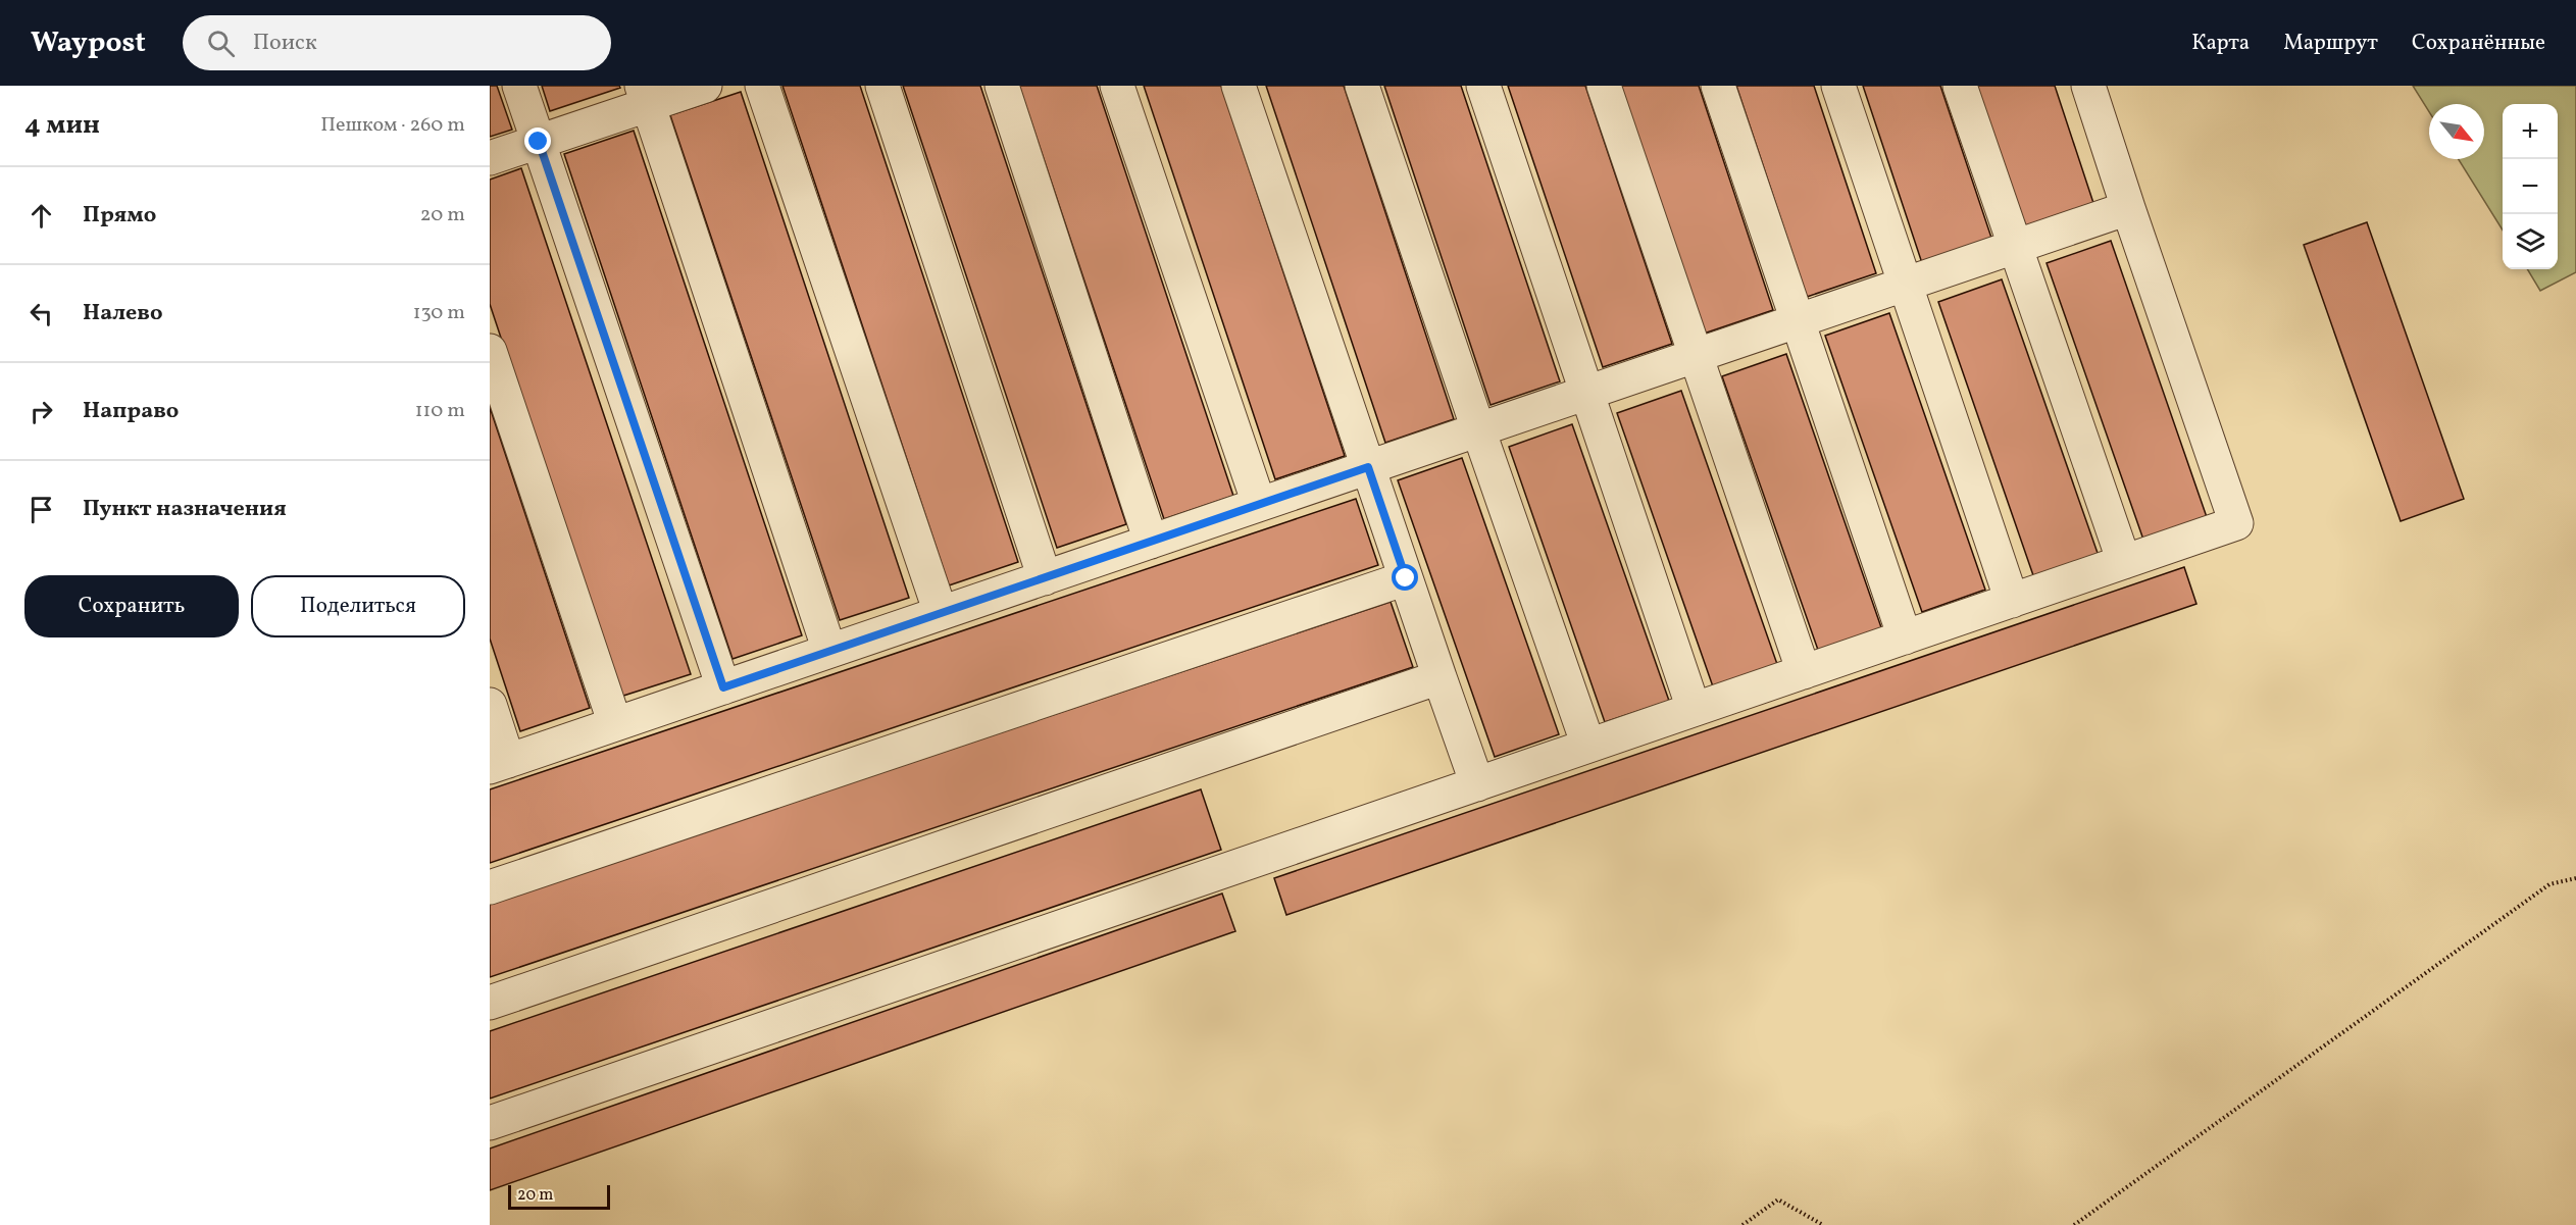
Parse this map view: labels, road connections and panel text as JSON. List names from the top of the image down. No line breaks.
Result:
{"scale_bar":"20 m","north":"bottom right","page":{"header":"Waypost","search":"Поиск","nav":["Карта","Маршрут","Сохранённые"],"heading":["4 мин","Пешком · 260 m"],"map_buttons":["+","−"],"list":[["Прямо","20 m"],["Налево","130 m"],["Направо","110 m"],"Пункт назначения"],"buttons":["Сохранить","Поделиться"],"scale":"20 m"}}
